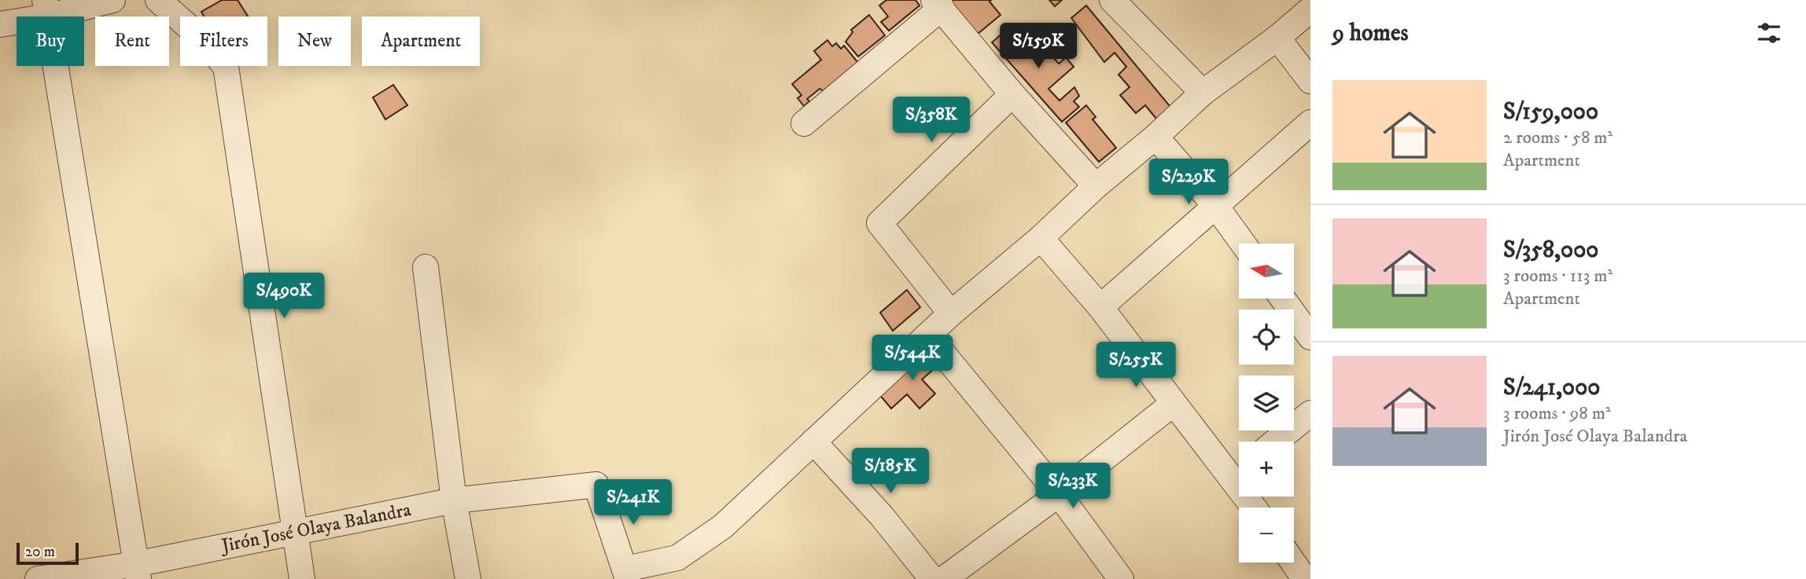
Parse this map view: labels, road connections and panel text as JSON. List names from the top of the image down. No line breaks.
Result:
{"streets":{"street":["Jirón José Olaya Balandra"]},"scale_bar":"20 m","north":"left","page":{"heading":"9 homes","chip":["Buy","Rent","Filters","New","Apartment"],"price":["S/159K","S/358K","S/229K","S/490K","S/544K","S/255K","S/185K","S/233K","S/241K"],"list":[{"name":"S/159,000","note":"2 rooms · 58 m² · Apartment"},{"name":"S/358,000","note":"3 rooms · 113 m² · Apartment"},{"name":"S/241,000","note":"3 rooms · 98 m² · Jirón José Olaya Balandra"}],"map_buttons":["+","−"],"scale":"20 m"}}
